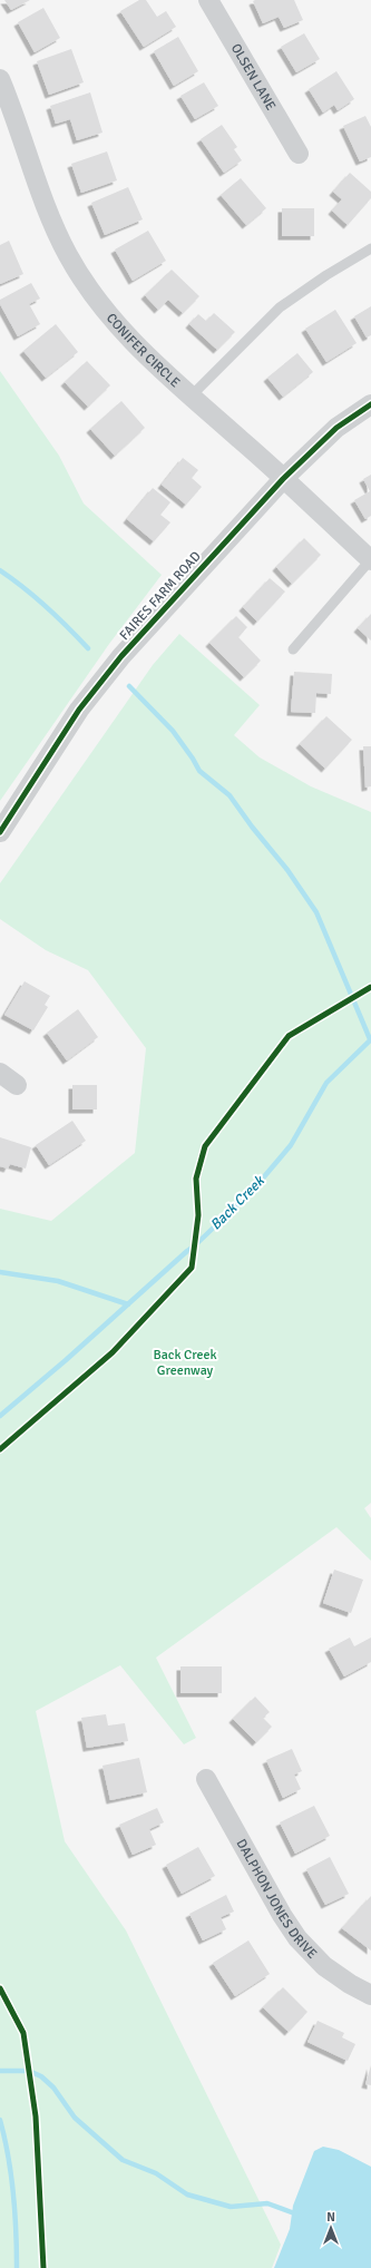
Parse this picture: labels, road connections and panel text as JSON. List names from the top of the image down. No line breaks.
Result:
{"streets":{"street":["OLSEN LANE","CONIFER CIRCLE","FAIRES FARM ROAD","DALPHON JONES DRIVE"]},"crossings":[["CONIFER CIRCLE","FAIRES FARM ROAD"]],"water":["Back Creek"],"parks":["Back Creek Greenway"],"north":"top"}
